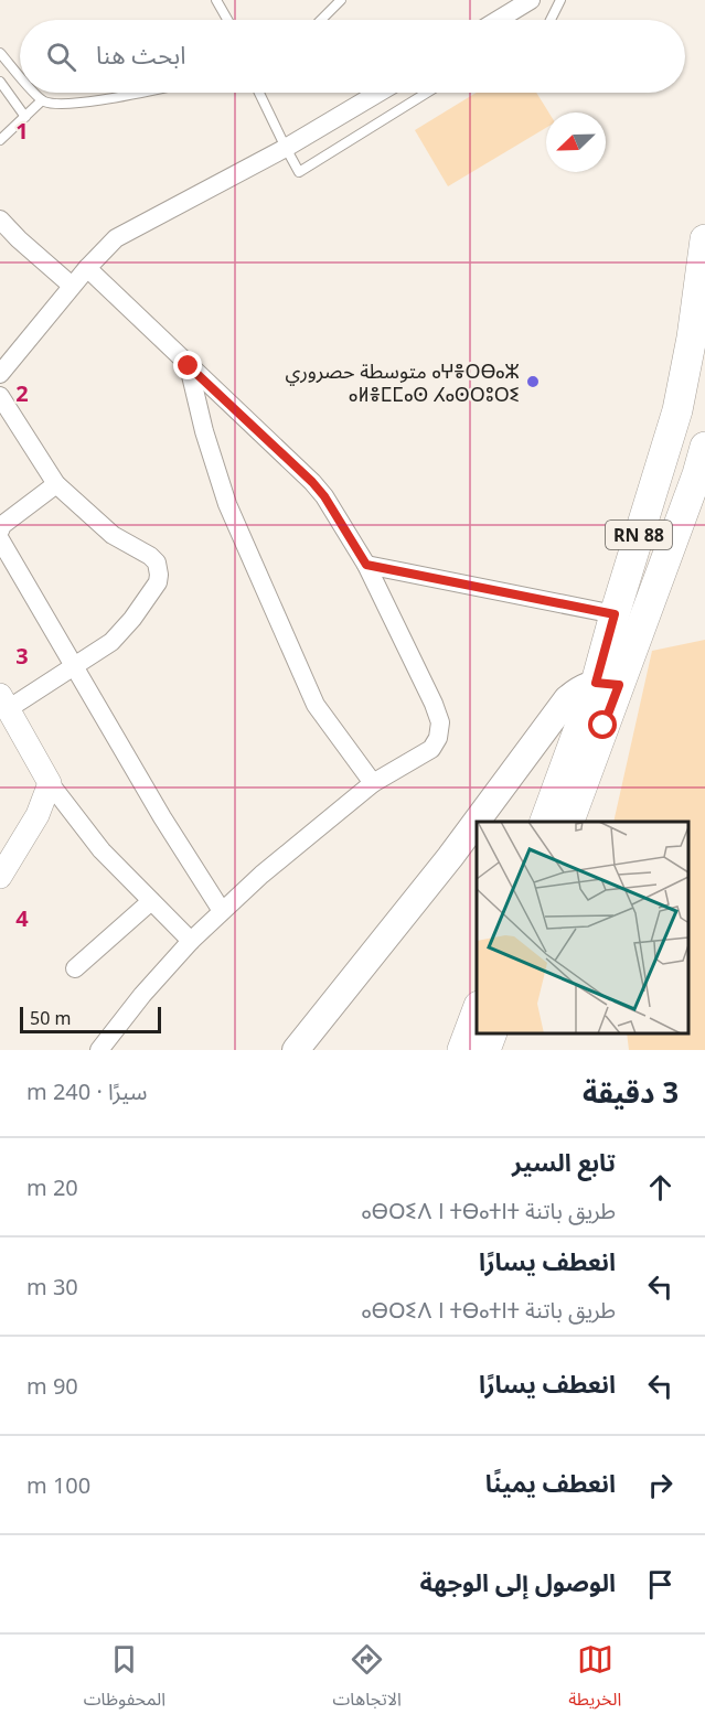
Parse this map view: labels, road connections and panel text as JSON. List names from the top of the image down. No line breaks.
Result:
{"streets":{"main road":["RN 88"]},"places":["متوسطة حصروري ⴰⵖⴻⵔⴱⴰⵣ ⴰⵍⴻⵎⵎⴰⵙ ⵃⴰⵙⵔⵓⵔⵉ"],"scale_bar":"50 m","north":"bottom left","page":{"search":"ابحث هنا","scale":"50 m","heading":["3 دقيقة","سيرًا · 240 m"],"list":[["تابع السير","طريق باتنة ⴰⴱⵔⵉⴷ ⵏ ⵜⴱⴰⵜⵏⵜ","20 m"],["انعطف يسارًا","طريق باتنة ⴰⴱⵔⵉⴷ ⵏ ⵜⴱⴰⵜⵏⵜ","30 m"],["انعطف يسارًا","90 m"],["انعطف يمينًا","100 m"],"الوصول إلى الوجهة"],"nav":["الخريطة","الاتجاهات","المحفوظات"]},"grid":{"rows":["1","2","3","4"]}}
